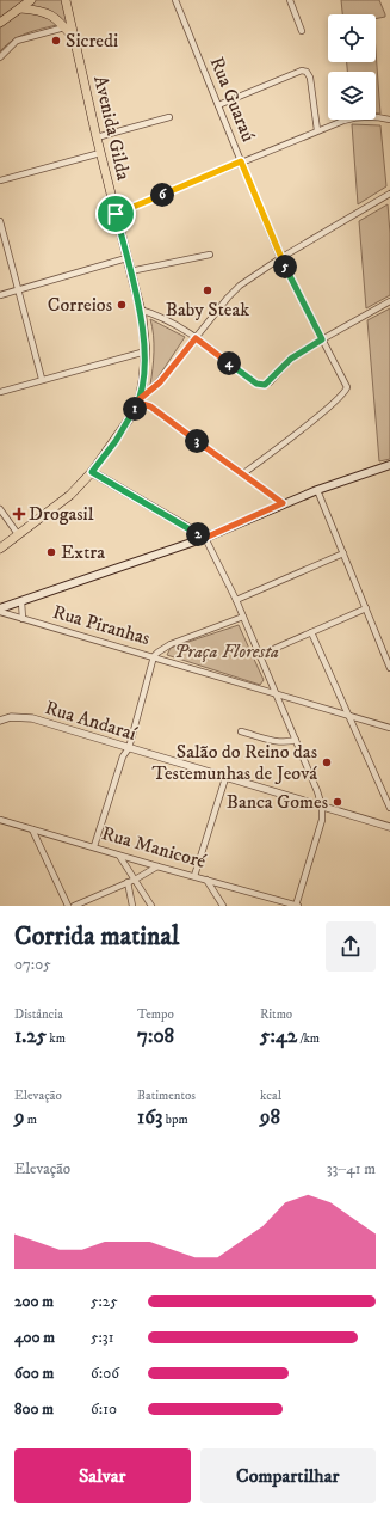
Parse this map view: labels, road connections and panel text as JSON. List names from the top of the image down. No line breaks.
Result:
{"streets":{"main road":["Avenida Gilda"],"street":["Rua Guaraú","Rua Piranhas","Rua Andaraí","Rua Manicoré"]},"parks":["Praça Floresta"],"places":{"other":["Sicredi","Baby Steak","Correios","Extra","Salão do Reino das Testemunhas de Jeová","Banca Gomes"],"health":["Drogasil"]},"page":{"pins":["6","5","4","1","3","2"],"heading":["Corrida matinal","07:05"],"stats":[["Distância","1.25 km"],["Tempo","7:08"],["Ritmo","5:42 /km"],["Elevação","9 m"],["Batimentos","163 bpm"],["kcal","98"]],"chart":["Elevação","33–41 m"],"list":[{"name":"200 m","note":"5:25"},{"name":"400 m","note":"5:31"},{"name":"600 m","note":"6:06"},{"name":"800 m","note":"6:10"}],"buttons":["Salvar","Compartilhar"]}}
